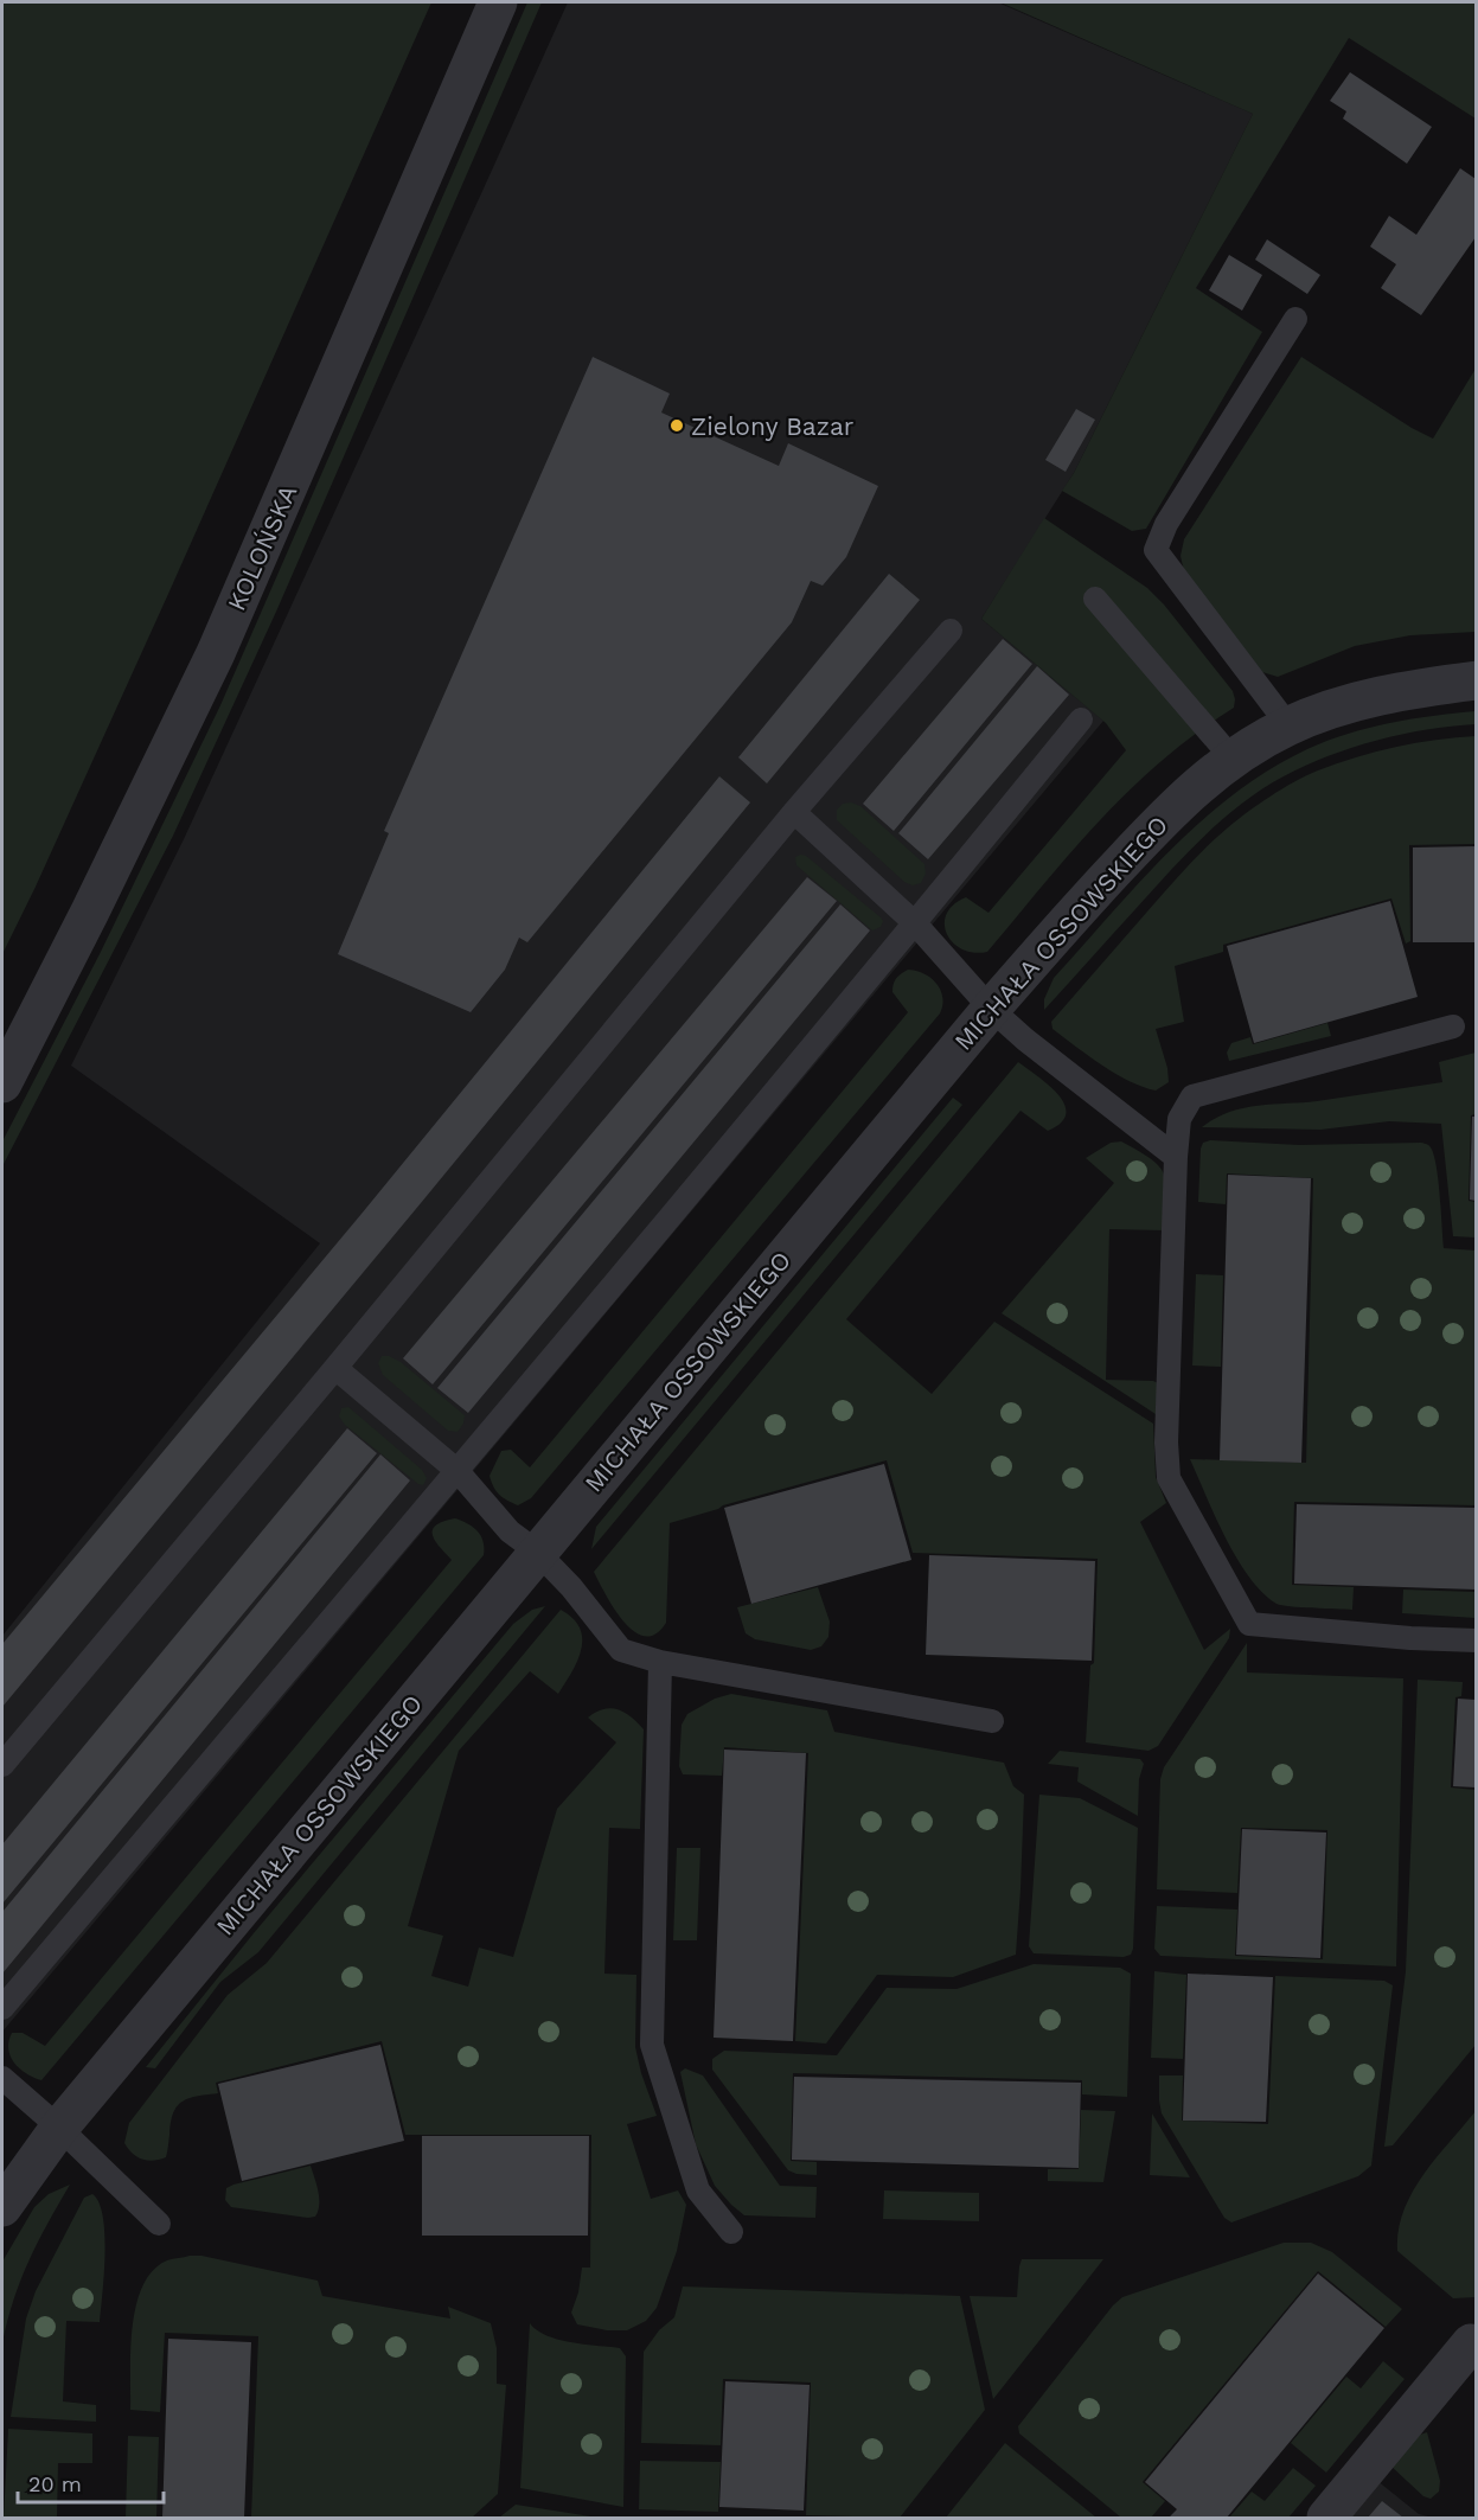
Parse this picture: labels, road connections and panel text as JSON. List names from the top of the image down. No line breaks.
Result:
{"streets":{"street":["KOLOŃSKA","MICHAŁA OSSOWSKIEGO"]},"places":["Zielony Bazar"],"scale_bar":"20 m"}
